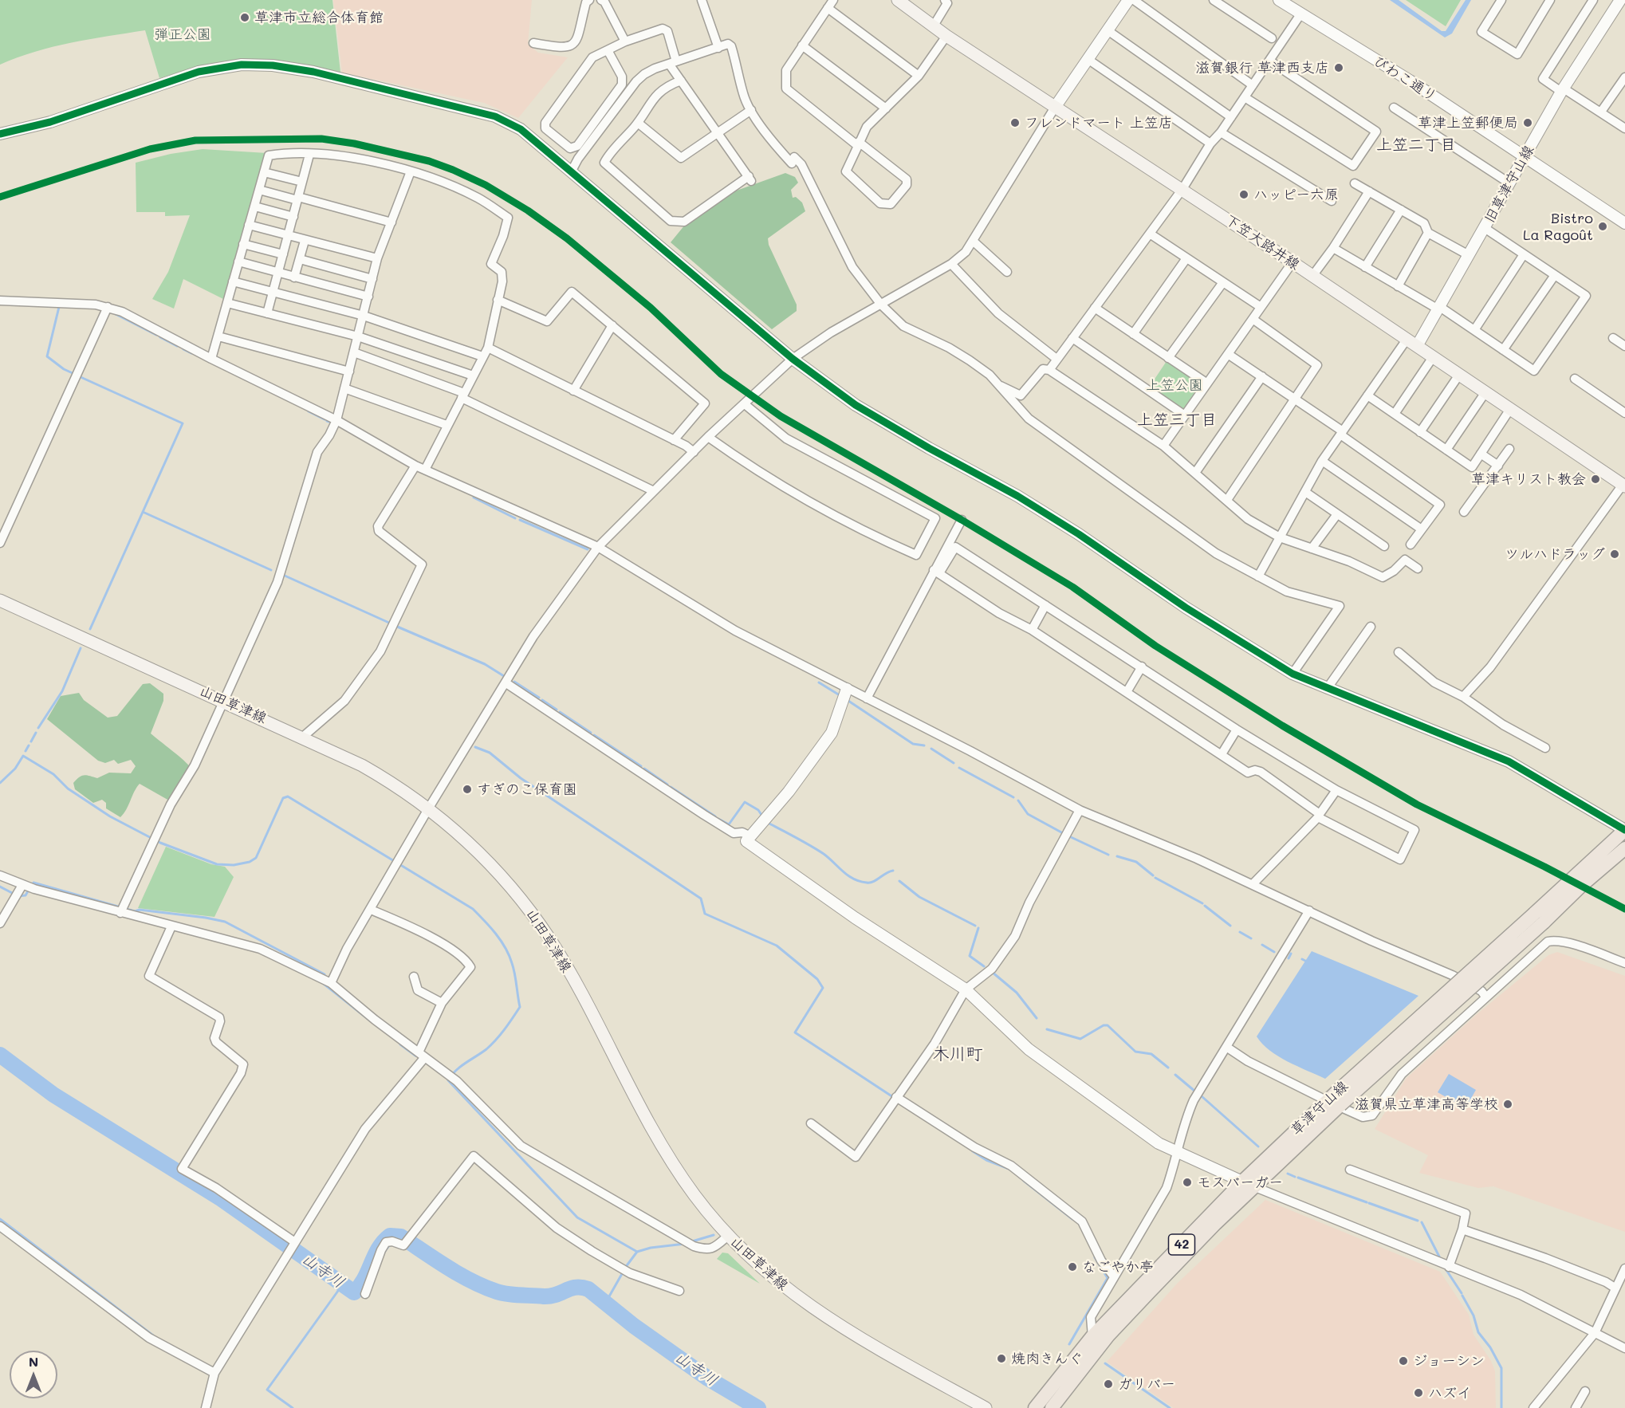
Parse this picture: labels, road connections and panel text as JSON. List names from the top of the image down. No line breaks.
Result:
{"streets":{"main road":["下笠大路井線","山田草津線","草津守山線","42"],"street":["びわこ通り","旧草津守山線"]},"crossings":[["びわこ通り","旧草津守山線"],["旧草津守山線","下笠大路井線"]],"districts":["上笠二丁目","上笠三丁目","木川町"],"water":["山寺川"],"parks":["弾正公園","上笠公園"],"places":["草津市立総合体育館","滋賀銀行 草津西支店","フレンドマート 上笠店","草津上笠郵便局","ハッピー六原","Bistro La Ragoût","草津キリスト教会","ツルハドラッグ","すぎのこ保育園","滋賀県立草津高等学校","モスバーガー","なごやか亭","焼肉きんぐ","ジョーシン","ガリバー","ハズイ"],"north":"top"}
